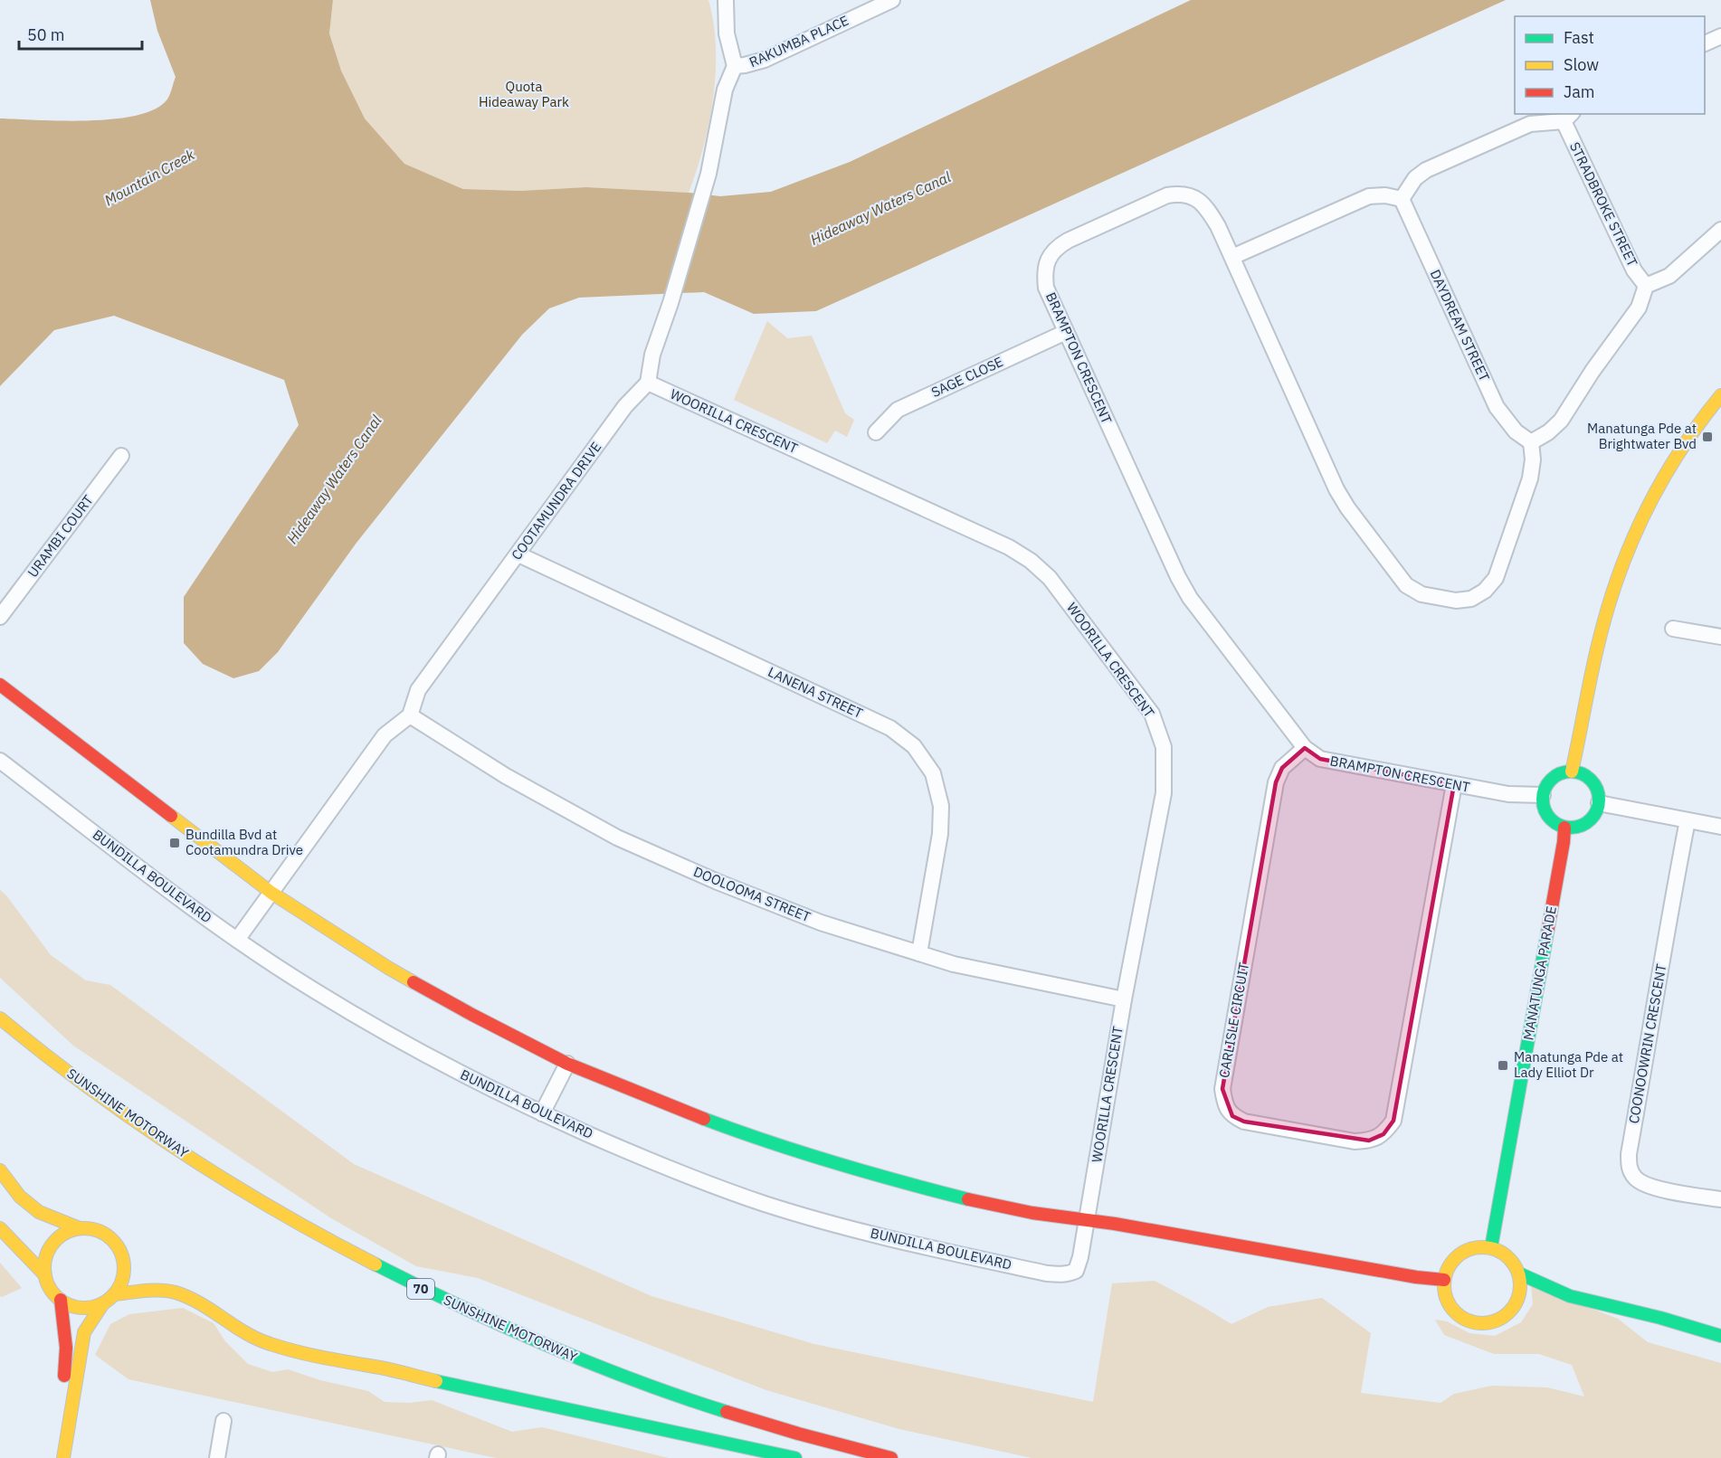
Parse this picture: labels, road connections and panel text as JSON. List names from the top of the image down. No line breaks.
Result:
{"streets":{"main road":["MANATUNGA PARADE","SUNSHINE MOTORWAY","70"],"street":["RAKUMBA PLACE","STRADBROKE STREET","DAYDREAM STREET","BRAMPTON CRESCENT","SAGE CLOSE","WOORILLA CRESCENT","COOTAMUNDRA DRIVE","URAMBI COURT","LANENA STREET","BUNDILLA BOULEVARD","DOOLOOMA STREET","CARLISLE CIRCUIT","COONOOWRIN CRESCENT"]},"crossings":[["DAYDREAM STREET","BRAMPTON CRESCENT"],["BRAMPTON CRESCENT","SAGE CLOSE"],["BRAMPTON CRESCENT","MANATUNGA PARADE"],["BRAMPTON CRESCENT","CARLISLE CIRCUIT"],["WOORILLA CRESCENT","COOTAMUNDRA DRIVE"],["WOORILLA CRESCENT","BUNDILLA BOULEVARD"],["WOORILLA CRESCENT","DOOLOOMA STREET"],["COOTAMUNDRA DRIVE","LANENA STREET"],["COOTAMUNDRA DRIVE","DOOLOOMA STREET"],["LANENA STREET","DOOLOOMA STREET"]],"water":["Mountain Creek","Hideaway Waters Canal"],"parks":["Quota Hideaway Park"],"places":{"transit":["Manatunga Pde at Brightwater Bvd","Bundilla Bvd at Cootamundra Drive","Manatunga Pde at Lady Elliot Dr"]},"legend":["Fast","Slow","Jam"],"scale_bar":"50 m"}
